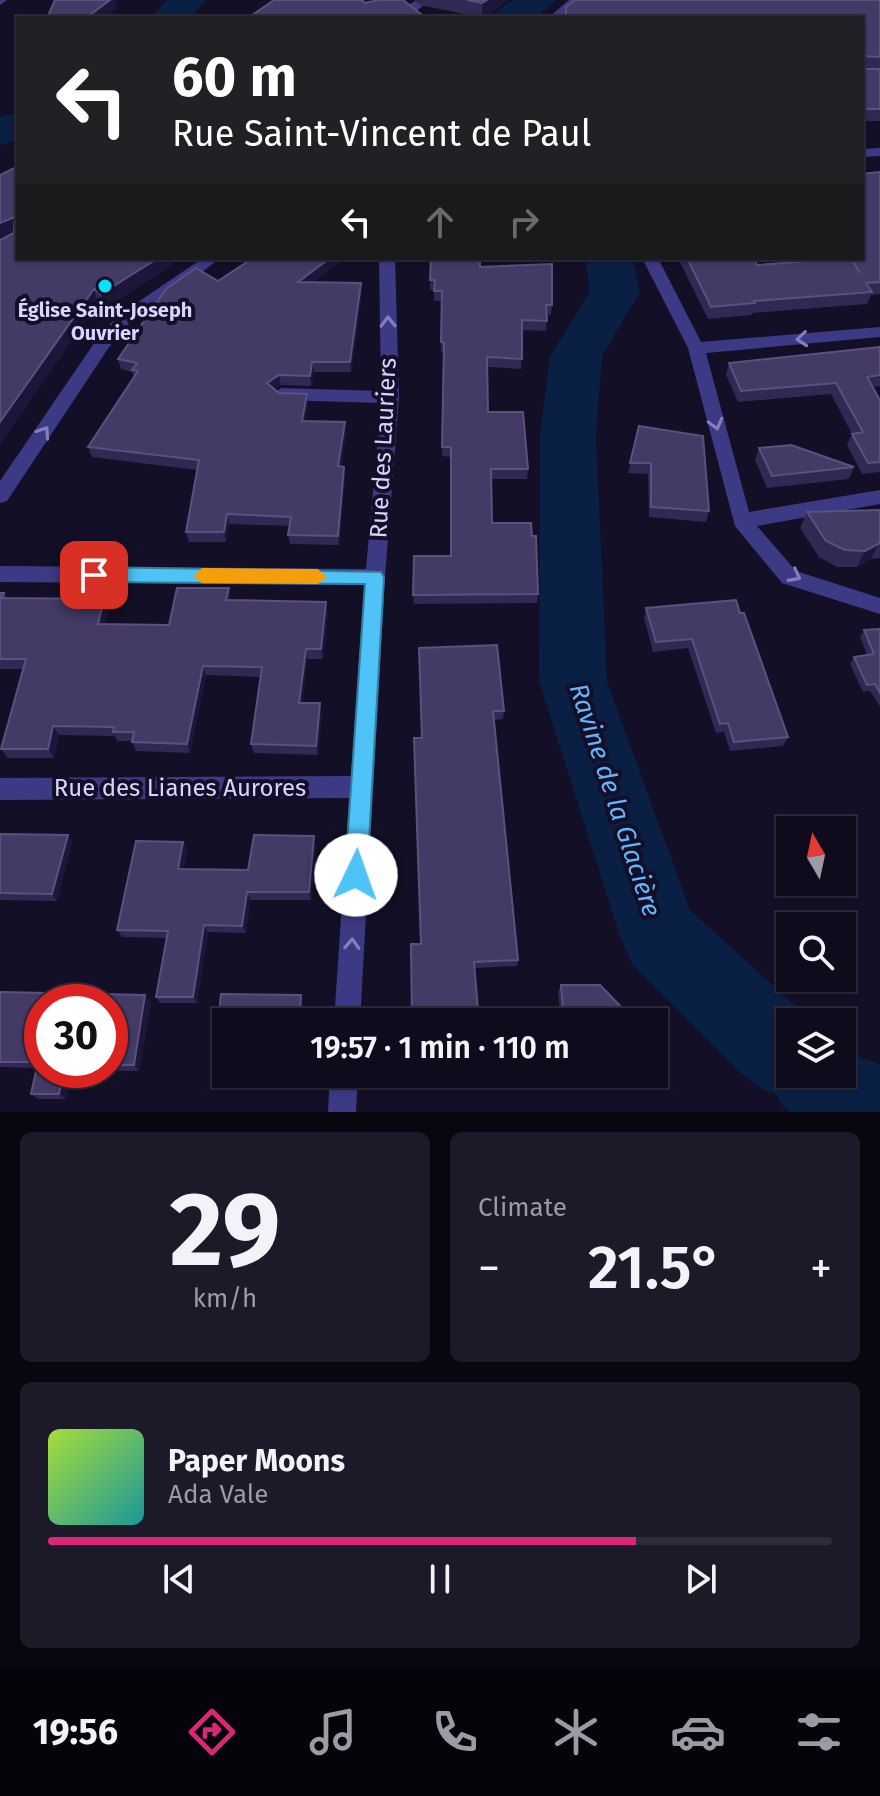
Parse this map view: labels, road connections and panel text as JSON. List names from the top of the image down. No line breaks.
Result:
{"streets":{"street":["Rue des Lauriers","Rue des Lianes Aurores"]},"crossings":[["Rue des Lauriers","Rue des Lianes Aurores"]],"one_way":["Rue des Lauriers"],"water":["Ravine de la Glacière"],"places":["Église Saint-Joseph Ouvrier"],"north":"top","page":{"turn":["60 m","Rue Saint-Vincent de Paul"],"limit":"30","trip":"19:57 · 1 min · 110 m","tile":[["29","km/h"],"Climate"],"heat":["−","21.5°","+"],"song":["Paper Moons","Ada Vale"],"tabs":"19:56"}}
